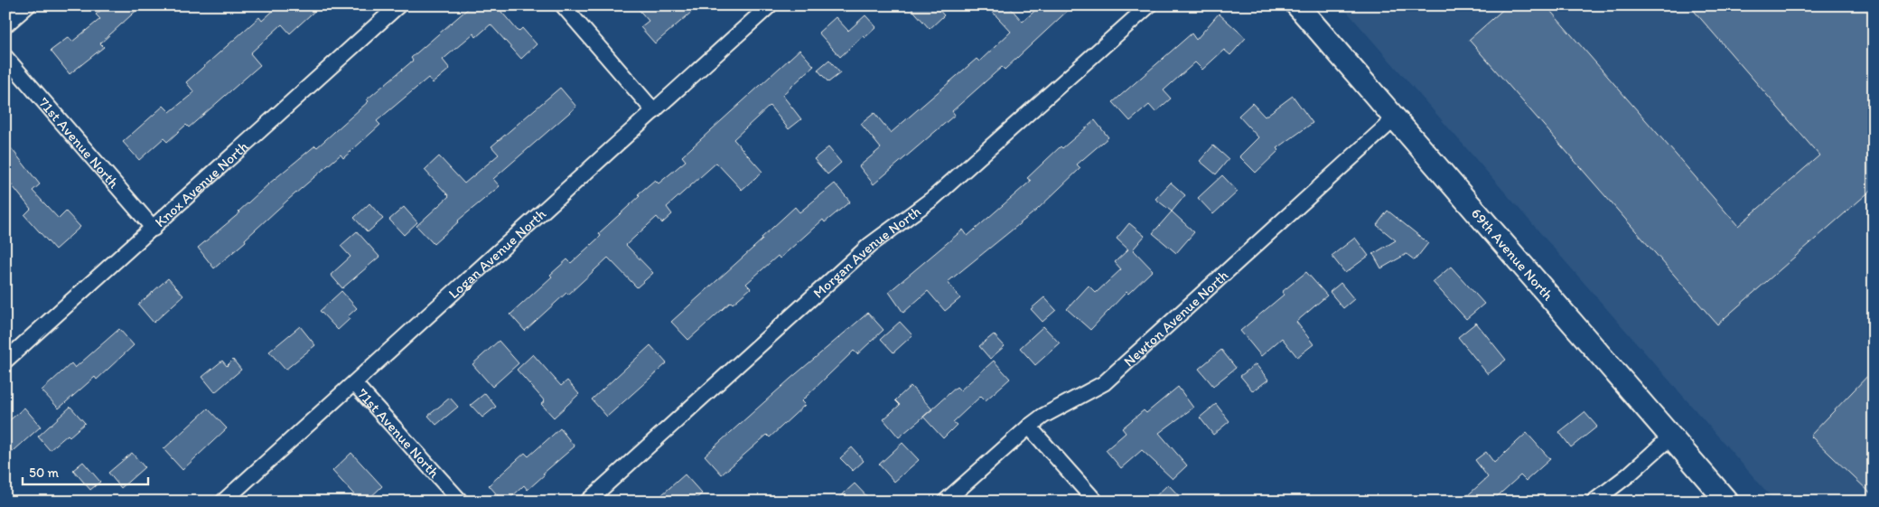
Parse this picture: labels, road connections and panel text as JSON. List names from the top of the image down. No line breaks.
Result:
{"streets":{"street":["71st Avenue North","Knox Avenue North","Morgan Avenue North","Logan Avenue North","69th Avenue North","Newton Avenue North"]},"crossings":[["71st Avenue North","Knox Avenue North"],["71st Avenue North","Logan Avenue North"],["69th Avenue North","Newton Avenue North"]],"scale_bar":"50 m"}
